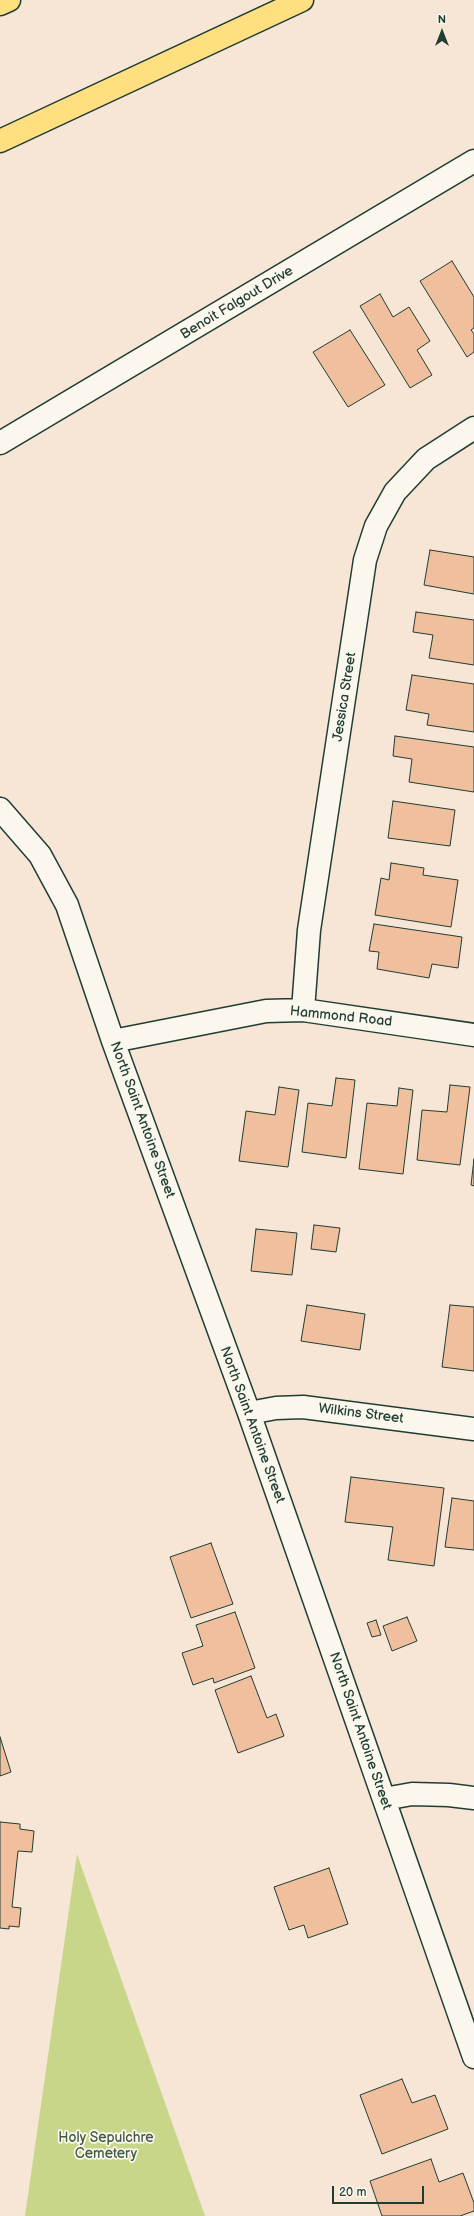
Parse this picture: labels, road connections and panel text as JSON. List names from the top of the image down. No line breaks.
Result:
{"streets":{"street":["Benoit Falgout Drive","Jessica Street","Hammond Road","North Saint Antoine Street","Wilkins Street"]},"crossings":[["Jessica Street","Hammond Road"],["Hammond Road","North Saint Antoine Street"],["North Saint Antoine Street","Wilkins Street"]],"parks":["Holy Sepulchre Cemetery"],"scale_bar":"20 m","north":"top"}
